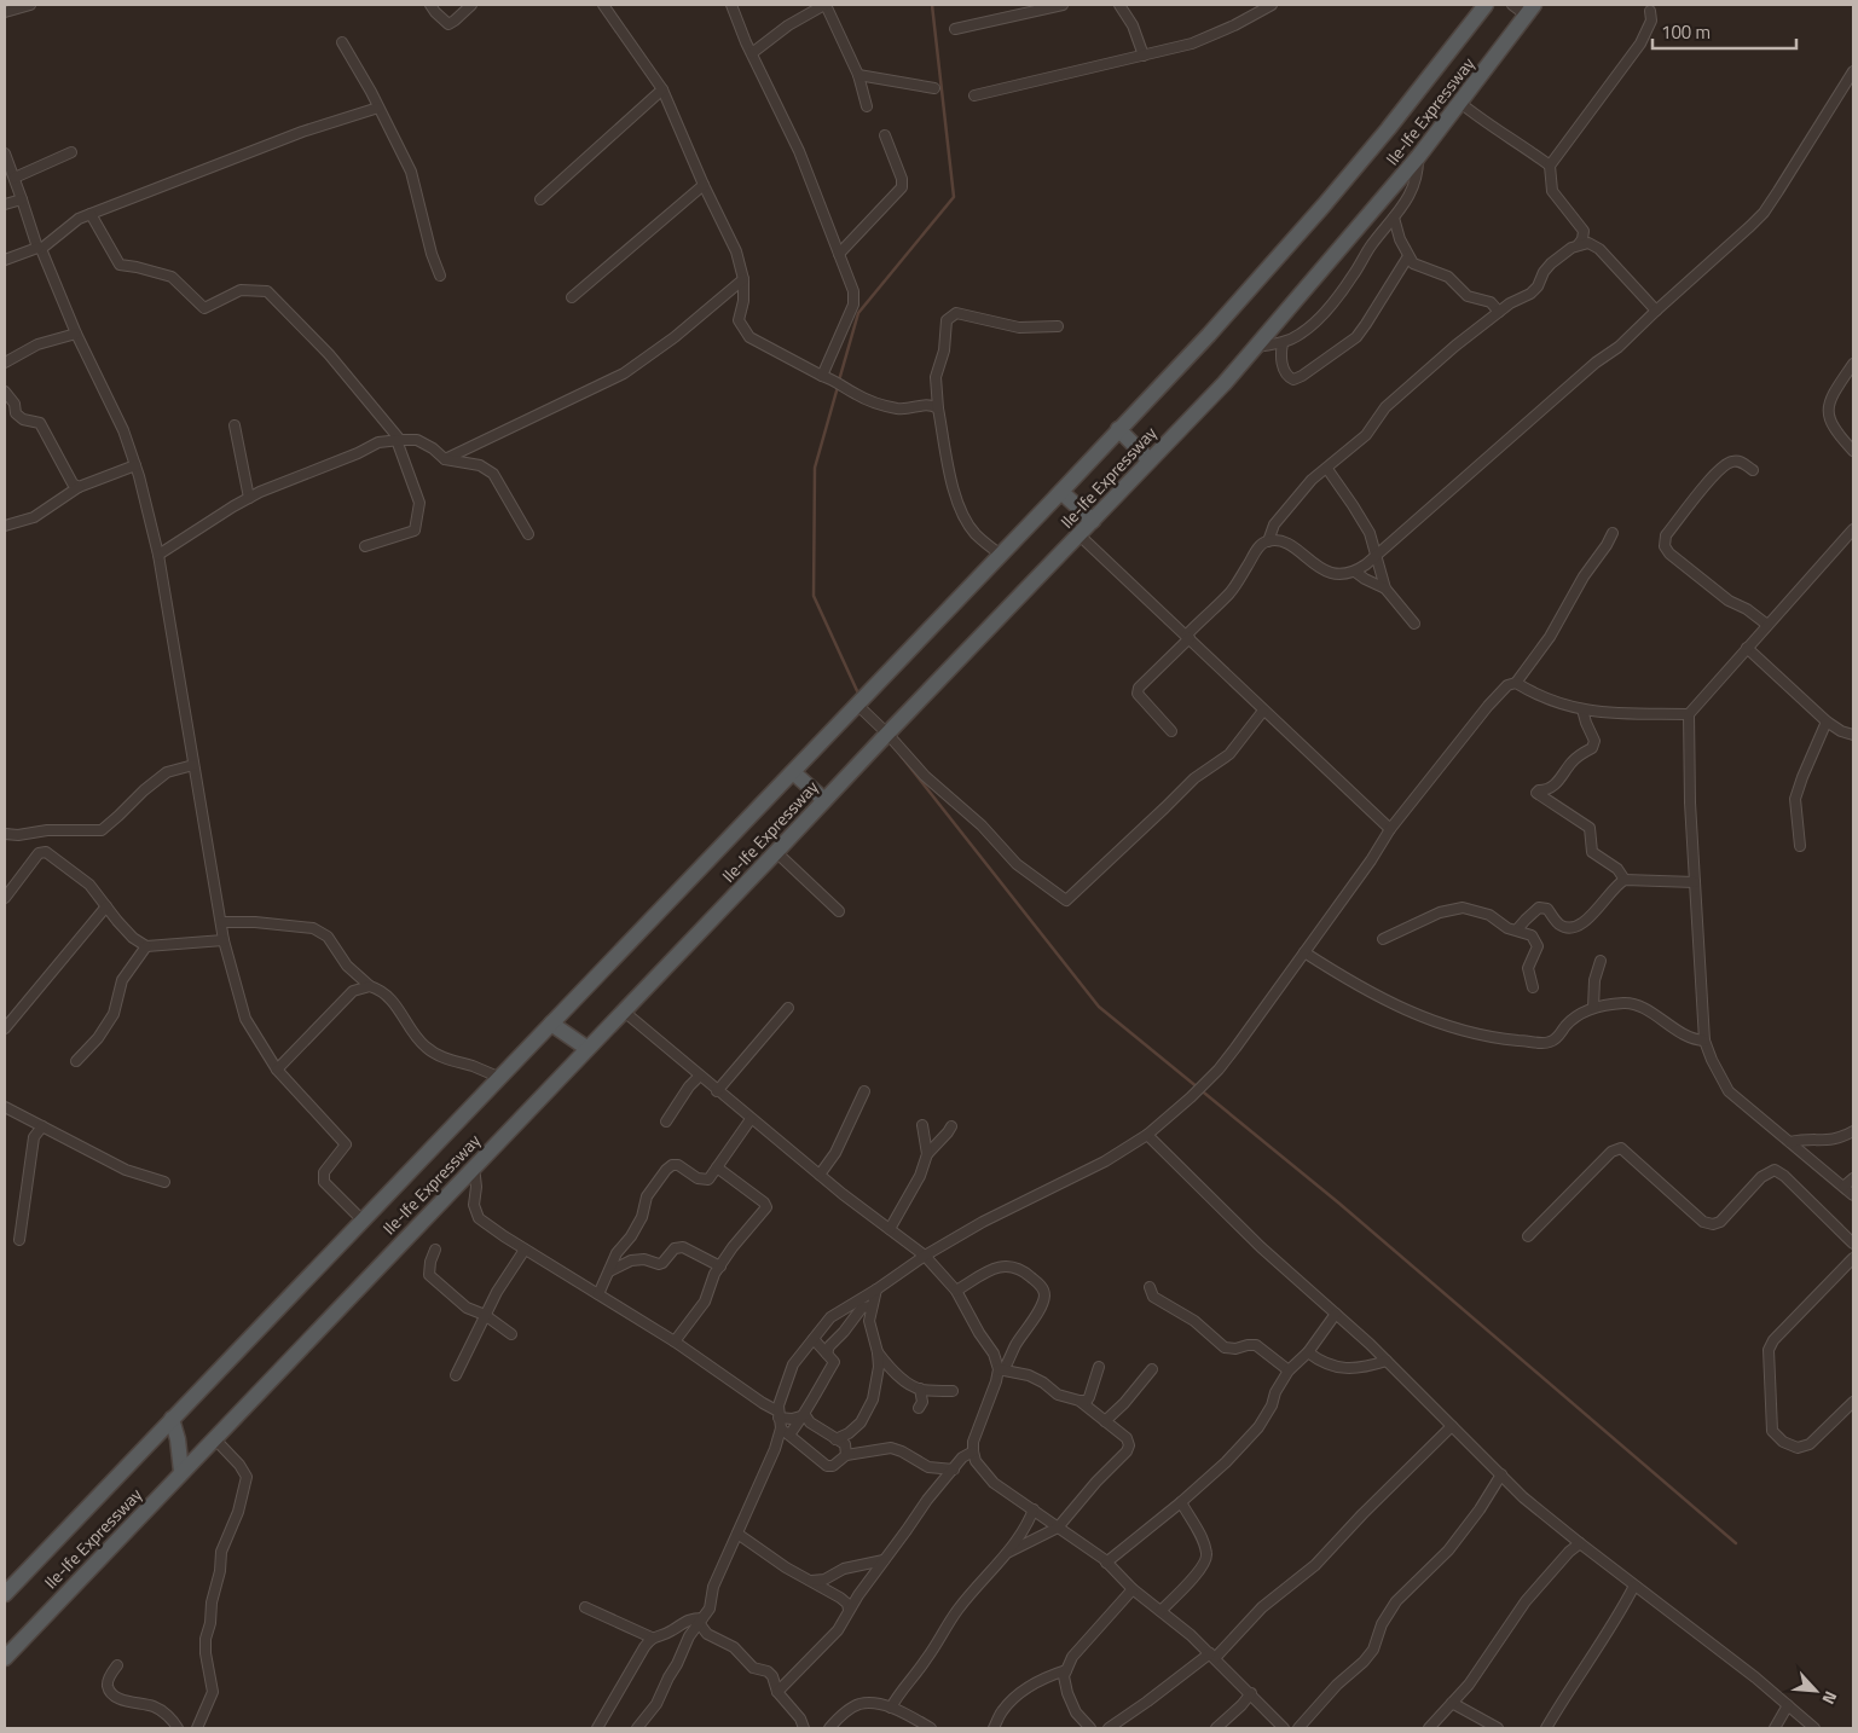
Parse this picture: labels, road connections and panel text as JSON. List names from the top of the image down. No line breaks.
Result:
{"streets":{"highway":["Ile-Ife Expressway"]},"scale_bar":"100 m","north":"bottom right"}
